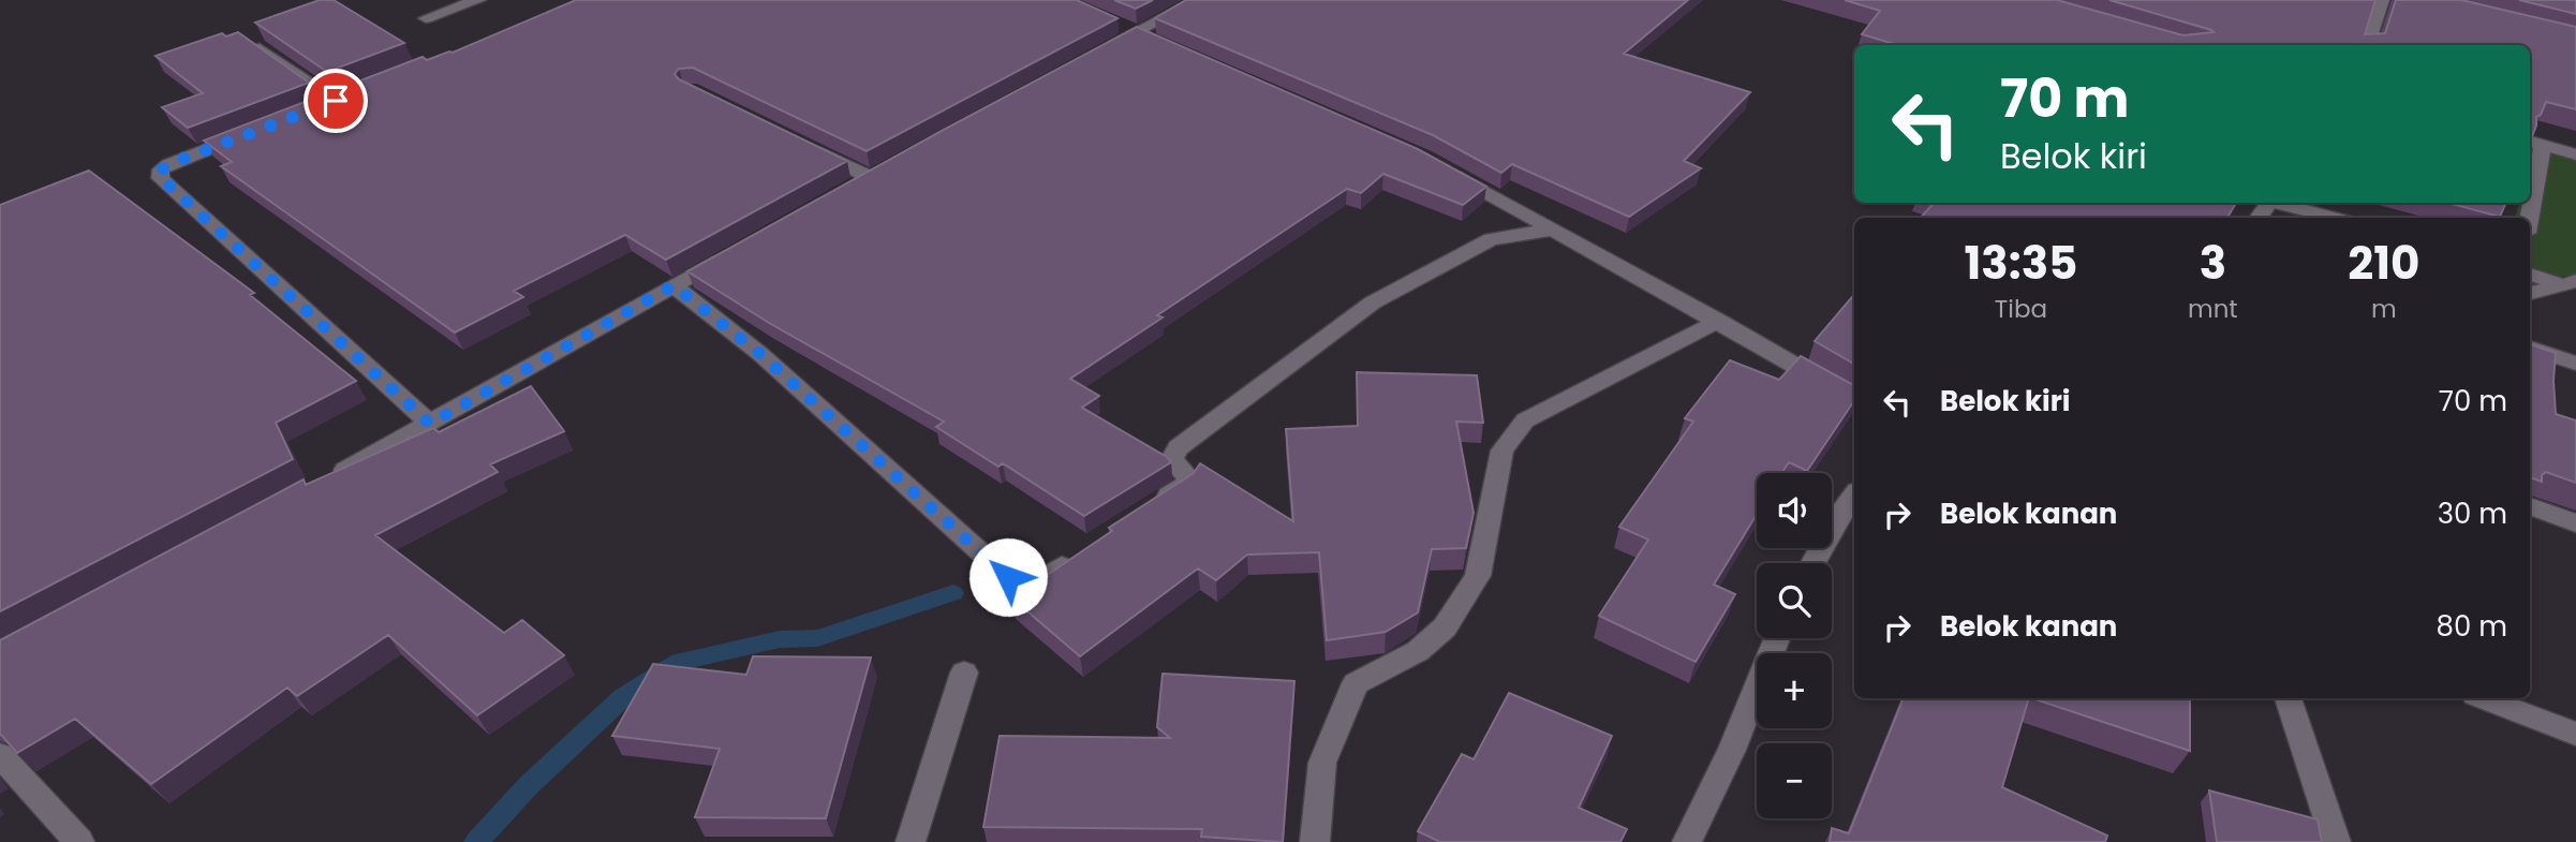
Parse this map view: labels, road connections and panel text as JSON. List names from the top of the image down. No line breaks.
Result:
{"page":{"turn":["70 m","Belok kiri"],"eta":["13:35","Tiba","3","mnt","210","m"],"list":[{"name":"Belok kiri","value":"70 m"},{"name":"Belok kanan","value":"30 m"},{"name":"Belok kanan","value":"80 m"}],"map_buttons":["+","−"]}}
